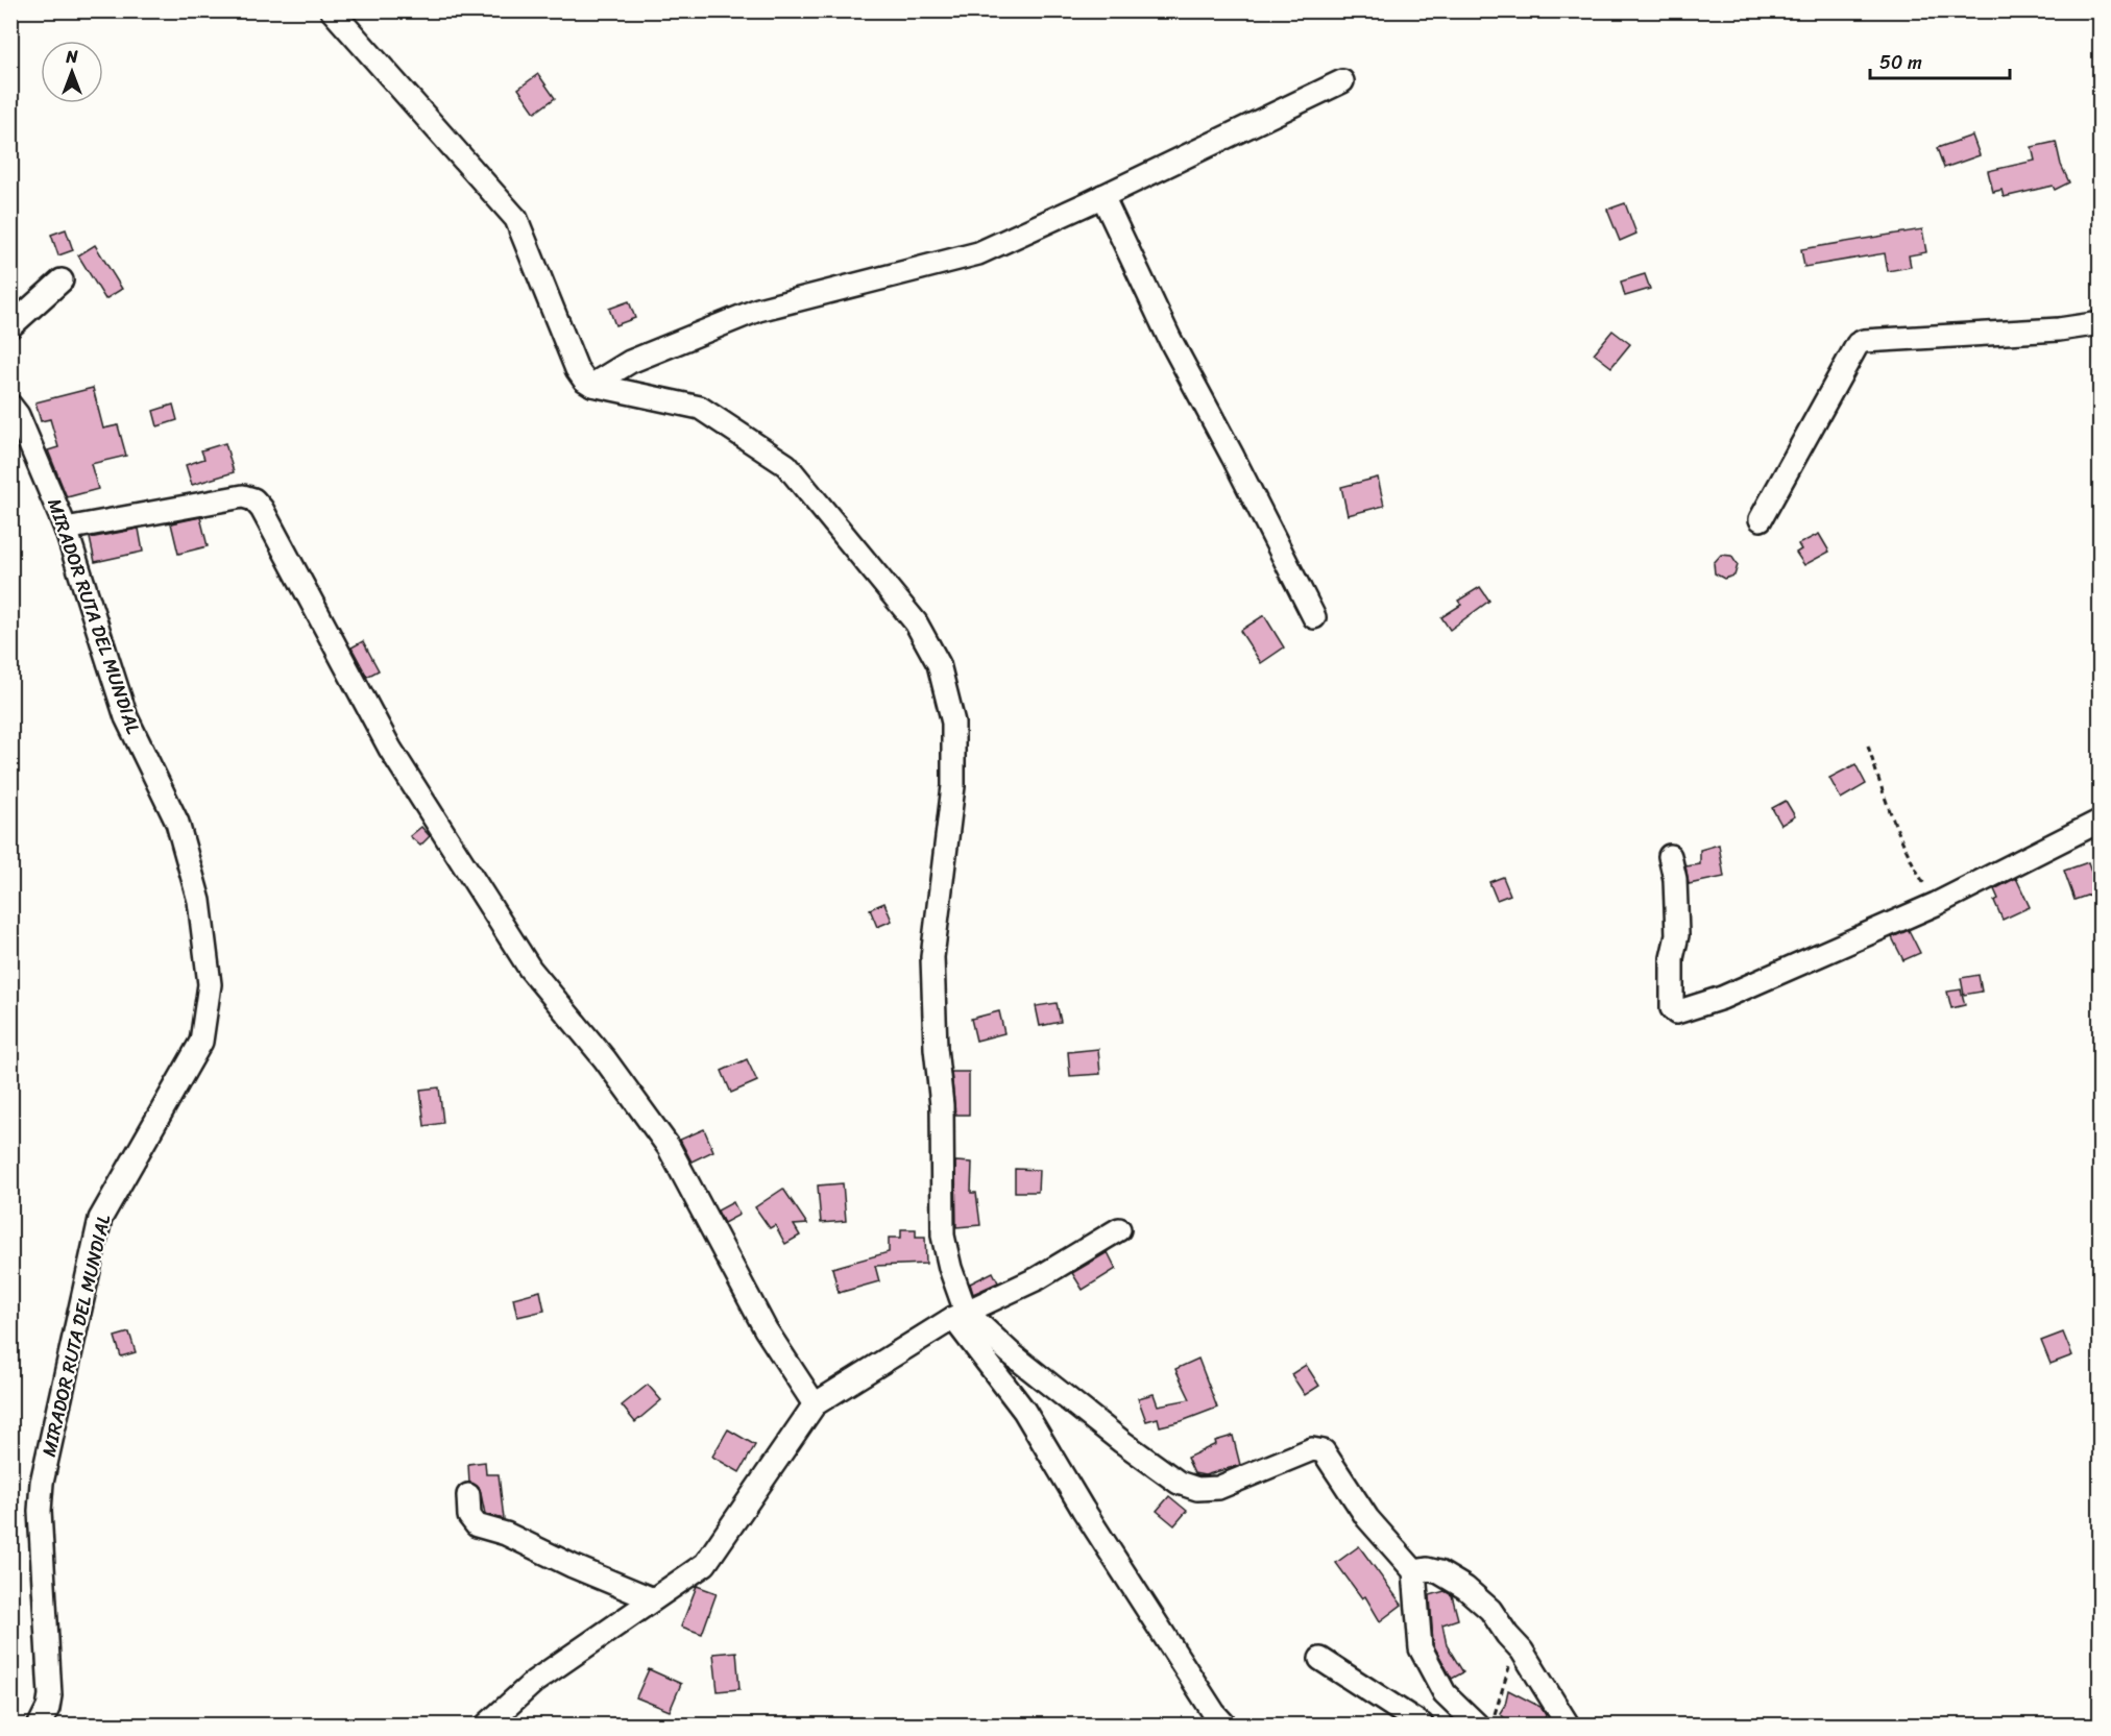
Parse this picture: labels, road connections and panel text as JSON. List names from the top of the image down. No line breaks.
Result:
{"streets":{"street":["MIRADOR RUTA DEL MUNDIAL"]},"scale_bar":"50 m","north":"top"}
